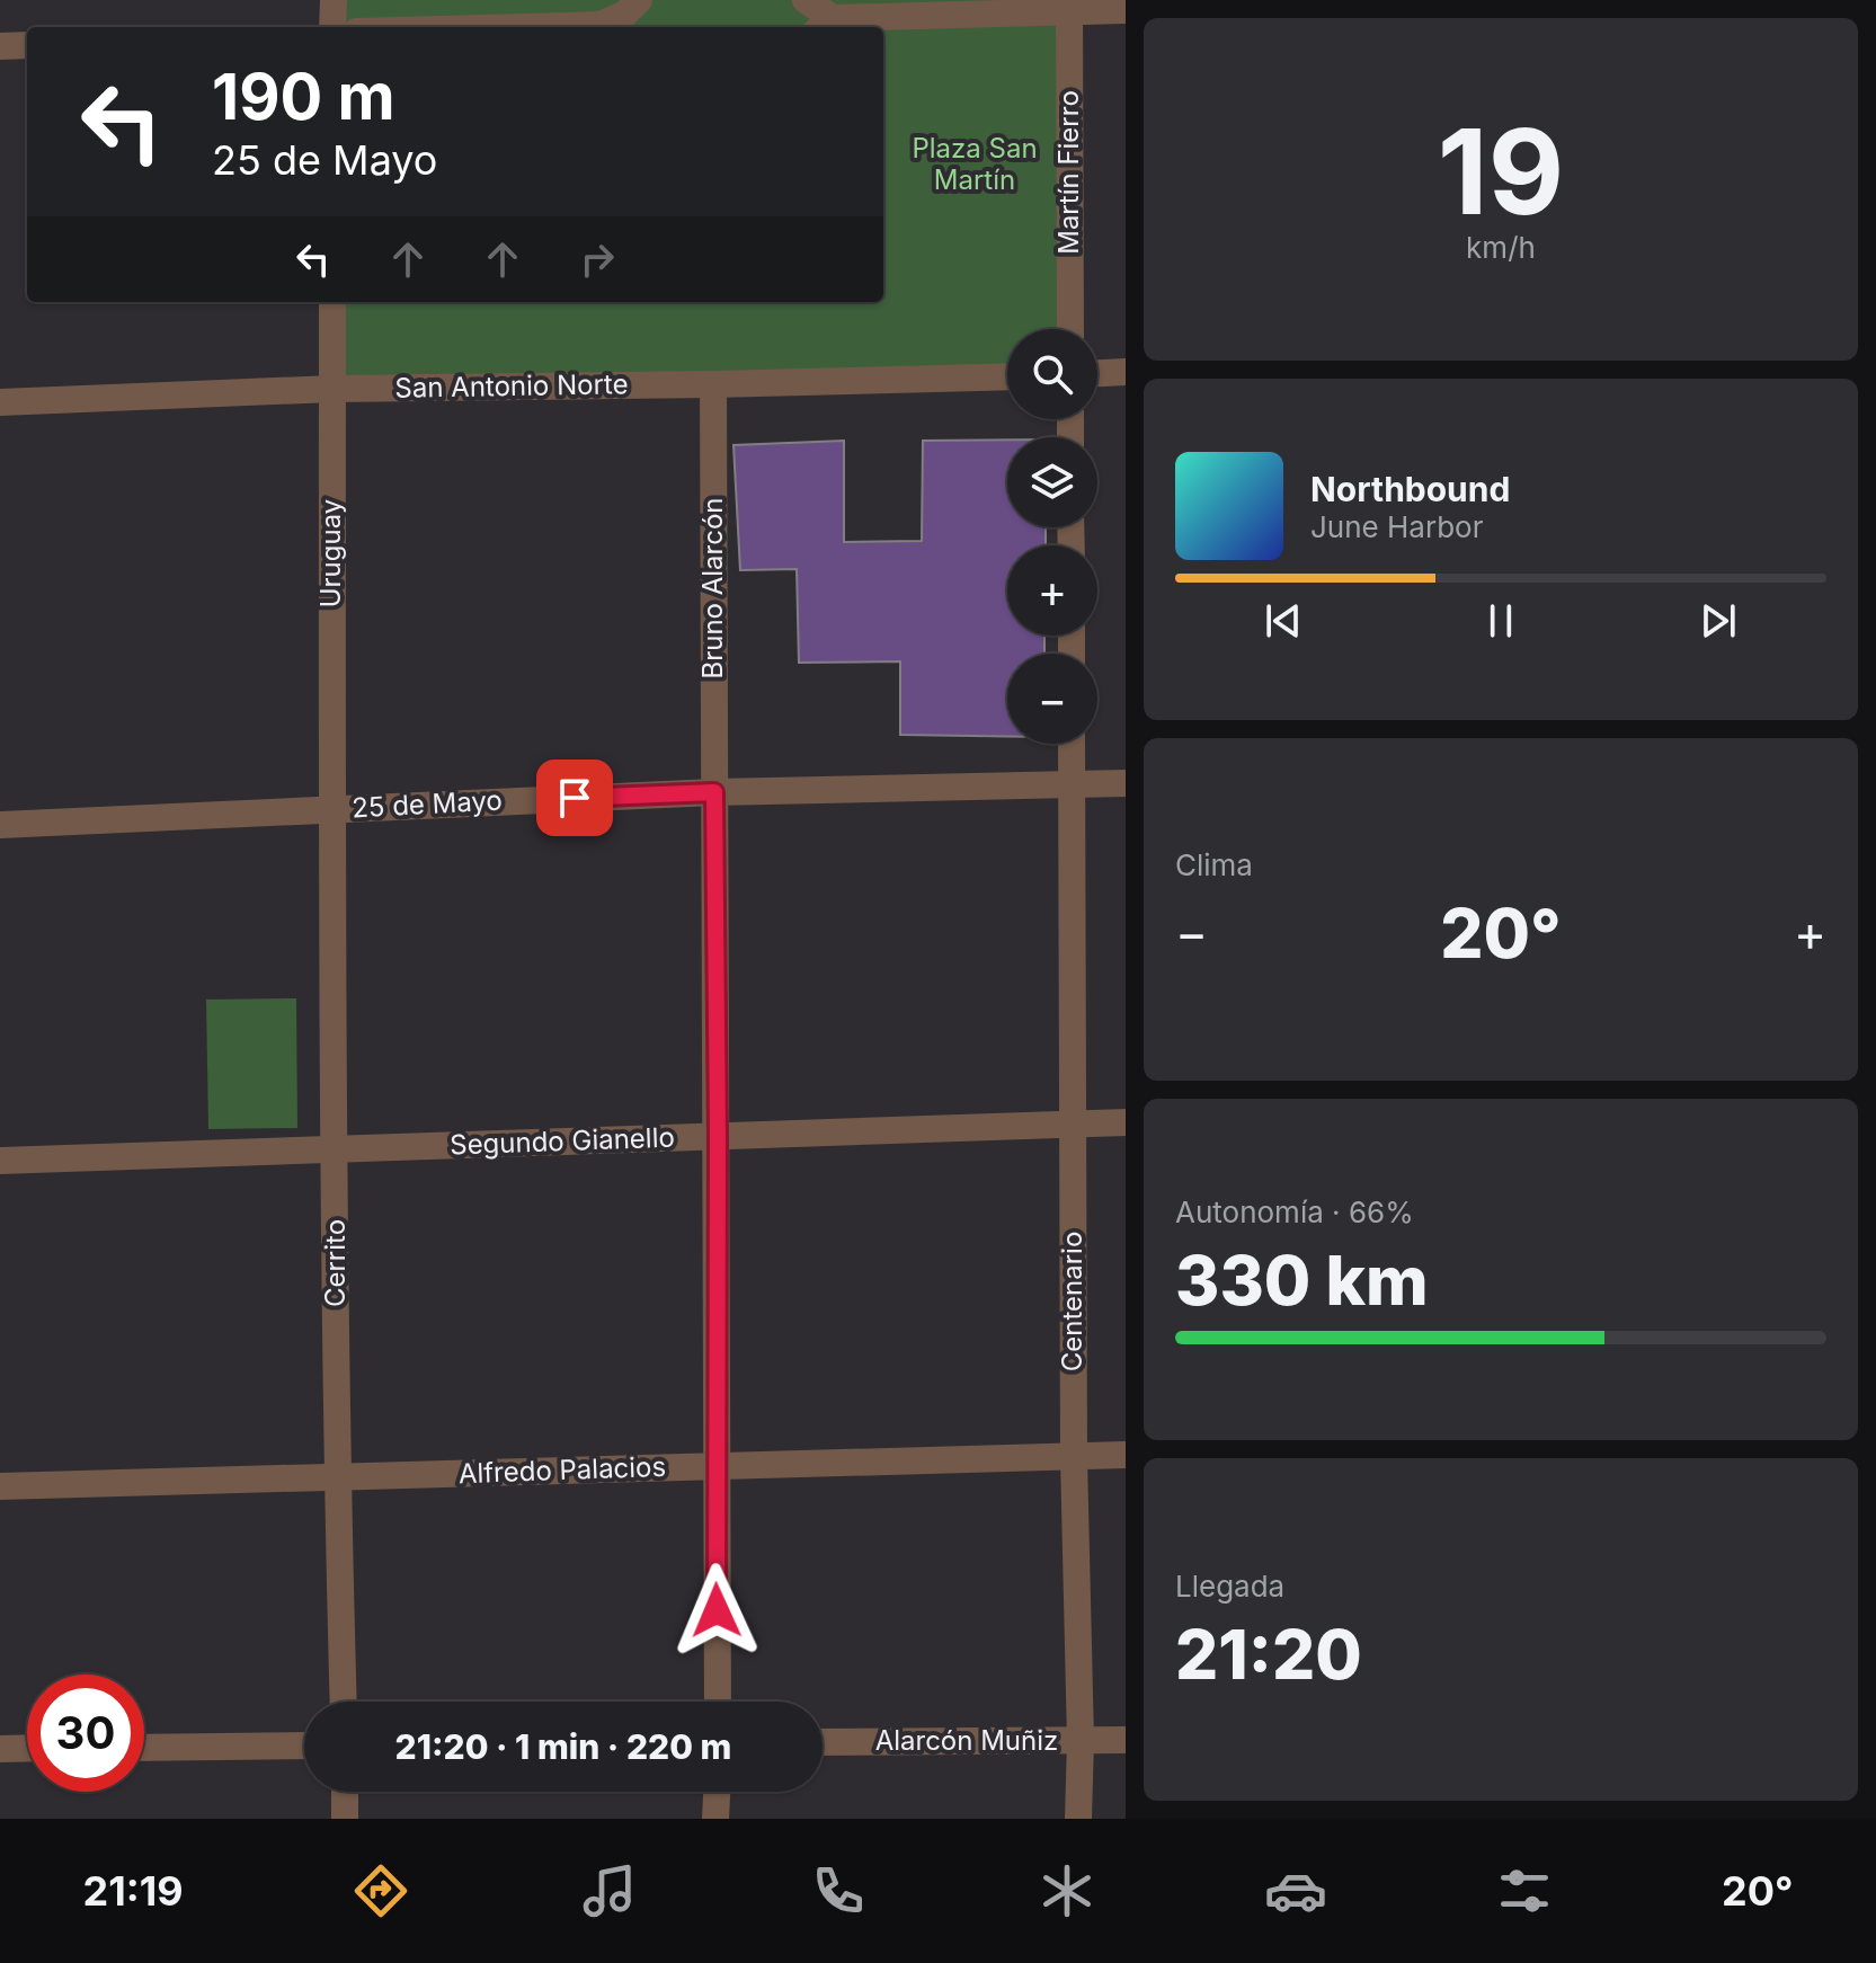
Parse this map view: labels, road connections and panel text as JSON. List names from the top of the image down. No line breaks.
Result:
{"streets":{"street":["Martín Fierro","San Antonio Norte","Uruguay","Bruno Alarcón","25 de Mayo","Segundo Gianello","Cerrito","Centenario","Alfredo Palacios","Alarcón Muñiz"]},"crossings":[["San Antonio Norte","Uruguay"],["San Antonio Norte","Bruno Alarcón"],["Uruguay","25 de Mayo"],["Uruguay","Cerrito"],["Bruno Alarcón","25 de Mayo"],["Bruno Alarcón","Segundo Gianello"],["Bruno Alarcón","Alfredo Palacios"],["25 de Mayo","Cerrito"],["25 de Mayo","Centenario"],["Segundo Gianello","Cerrito"],["Segundo Gianello","Centenario"],["Cerrito","Alfredo Palacios"],["Centenario","Alfredo Palacios"],["Centenario","Alarcón Muñiz"]],"parks":["Plaza San Martín"],"page":{"tile":[["19","km/h"],"Clima",["Autonomía · 66%","330 km"],["Llegada","21:20"]],"turn":["190 m","25 de Mayo"],"map_buttons":["+","−"],"song":["Northbound","June Harbor"],"heat":["−","20°","+"],"limit":"30","trip":"21:20 · 1 min · 220 m","tabs":["21:19","20°"]}}
